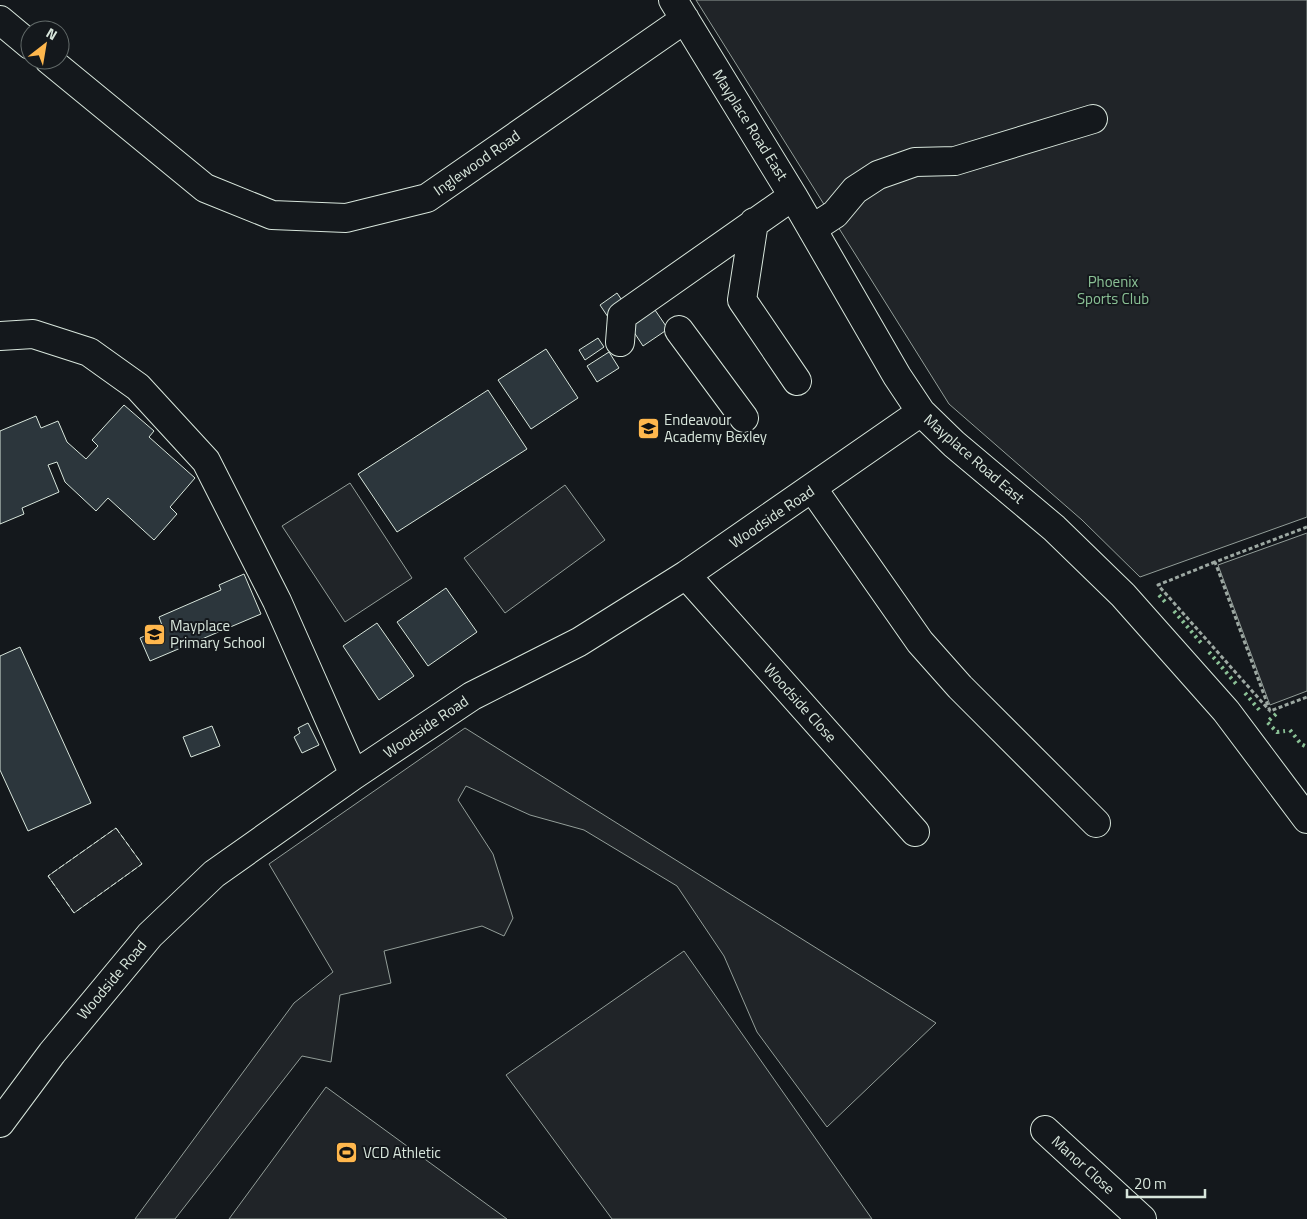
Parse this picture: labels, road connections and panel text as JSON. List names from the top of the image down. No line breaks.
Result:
{"streets":{"street":["Mayplace Road East","Inglewood Road","Woodside Road","Woodside Close","Manor Close"]},"crossings":[["Mayplace Road East","Inglewood Road"],["Mayplace Road East","Woodside Road"],["Woodside Road","Woodside Close"]],"parks":["Phoenix Sports Club"],"places":{"school or university":["Endeavour Academy Bexley","Mayplace Primary School"],"sports":["VCD Athletic"]},"scale_bar":"20 m","north":"top right"}
